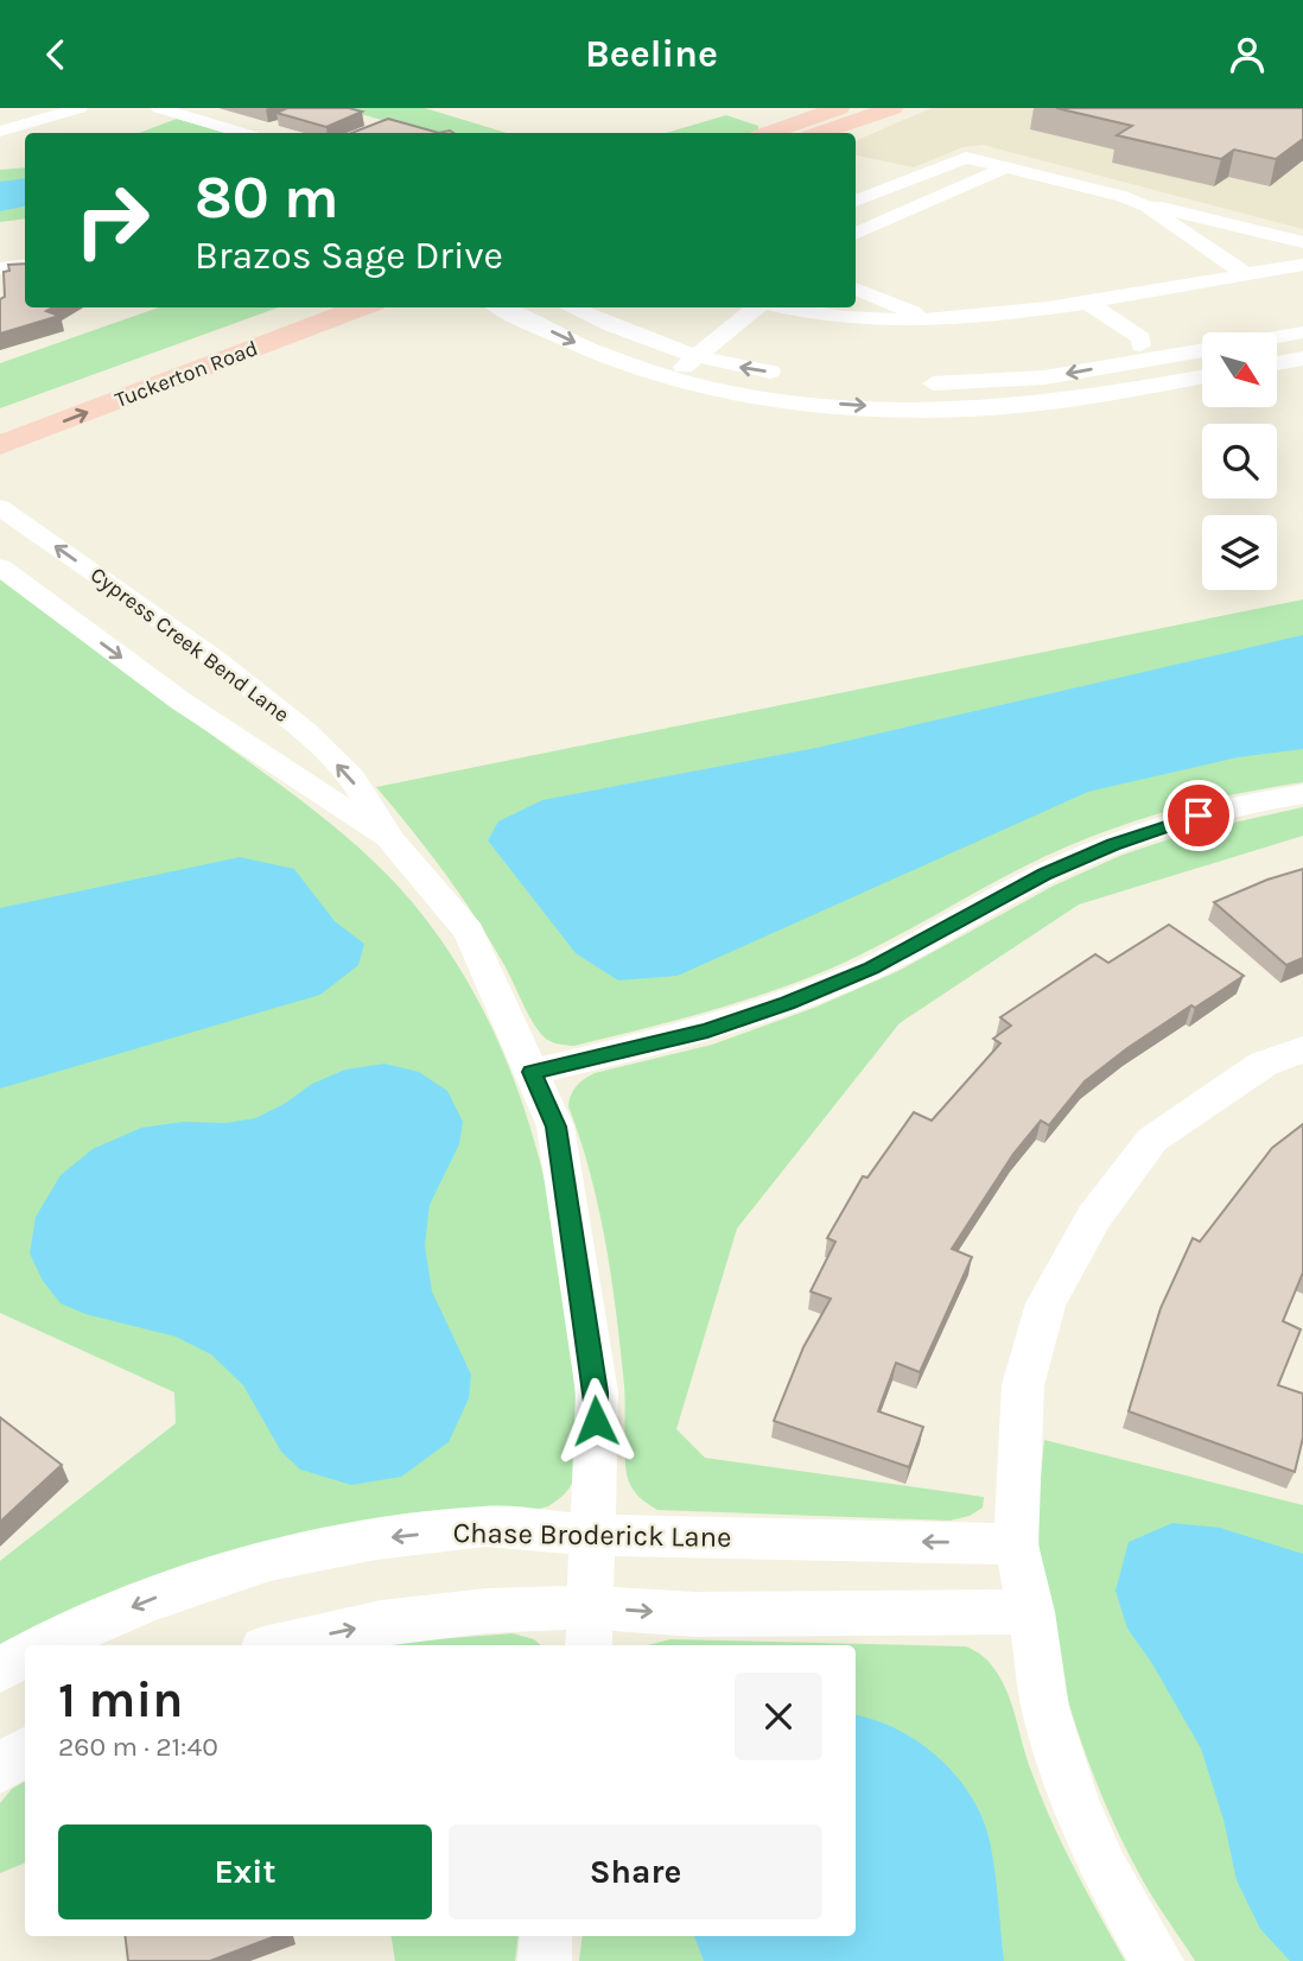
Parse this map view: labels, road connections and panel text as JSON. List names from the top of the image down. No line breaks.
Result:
{"streets":{"main road":["Tuckerton Road"],"street":["Cypress Creek Bend Lane","Chase Broderick Lane"]},"crossings":[["Cypress Creek Bend Lane","Chase Broderick Lane"]],"north":"bottom right","page":{"header":"Beeline","turn":["80 m","Brazos Sage Drive"],"heading":["1 min","260 m · 21:40"],"buttons":["Exit","Share"]}}
